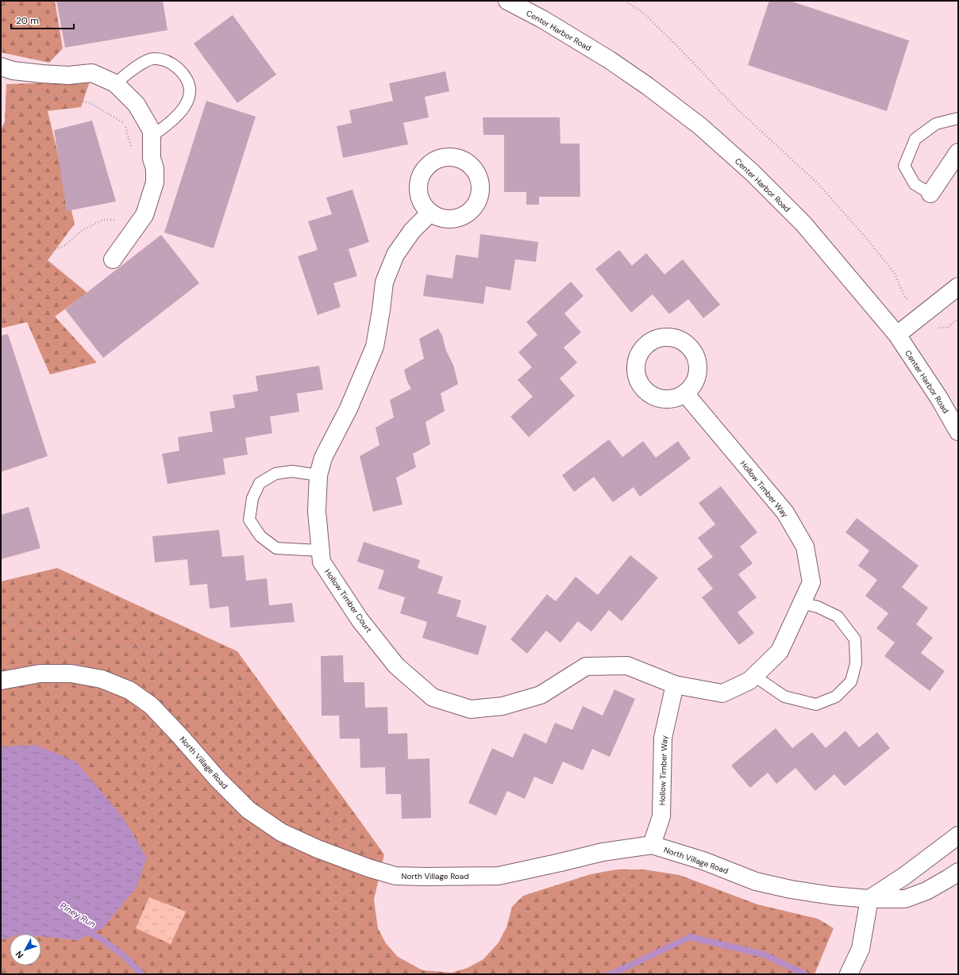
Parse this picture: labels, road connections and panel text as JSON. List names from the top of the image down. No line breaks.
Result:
{"streets":{"street":["Center Harbor Road","Hollow Timber Way","Hollow Timber Court","North Village Road"]},"crossings":[["Hollow Timber Way","Hollow Timber Court"],["Hollow Timber Way","North Village Road"]],"water":["Piney Run"],"scale_bar":"20 m","north":"bottom left"}
